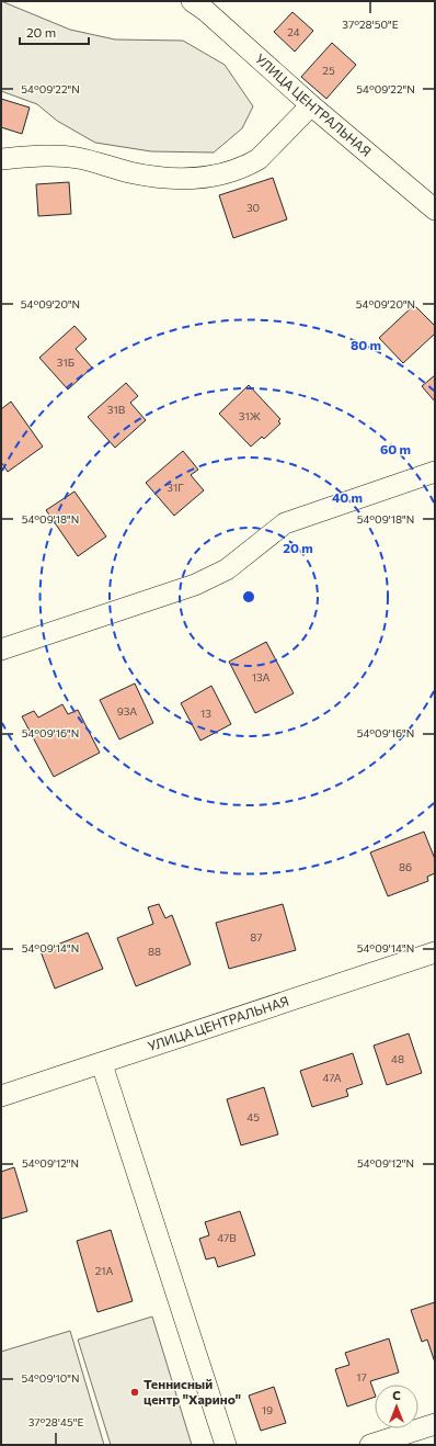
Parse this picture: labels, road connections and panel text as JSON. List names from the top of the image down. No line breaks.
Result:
{"streets":{"street":["УЛИЦА ЦЕНТРАЛЬНАЯ"]},"places":["Теннисный центр \"Харино\""],"house_numbers":["24","25","30","31Б","31В","31Ж","31Г","13А","93А","13","86","87","88","48","47А","45","47В","21А","17","19"],"scale_bar":"20 m","north":"top","coordinates":["37°28'50\"E","54°09'22\"N","54°09'20\"N","54°09'18\"N","54°09'16\"N","54°09'14\"N","54°09'12\"N","54°09'10\"N","37°28'45\"E"],"rings":["80 m","60 m","40 m","20 m"]}
